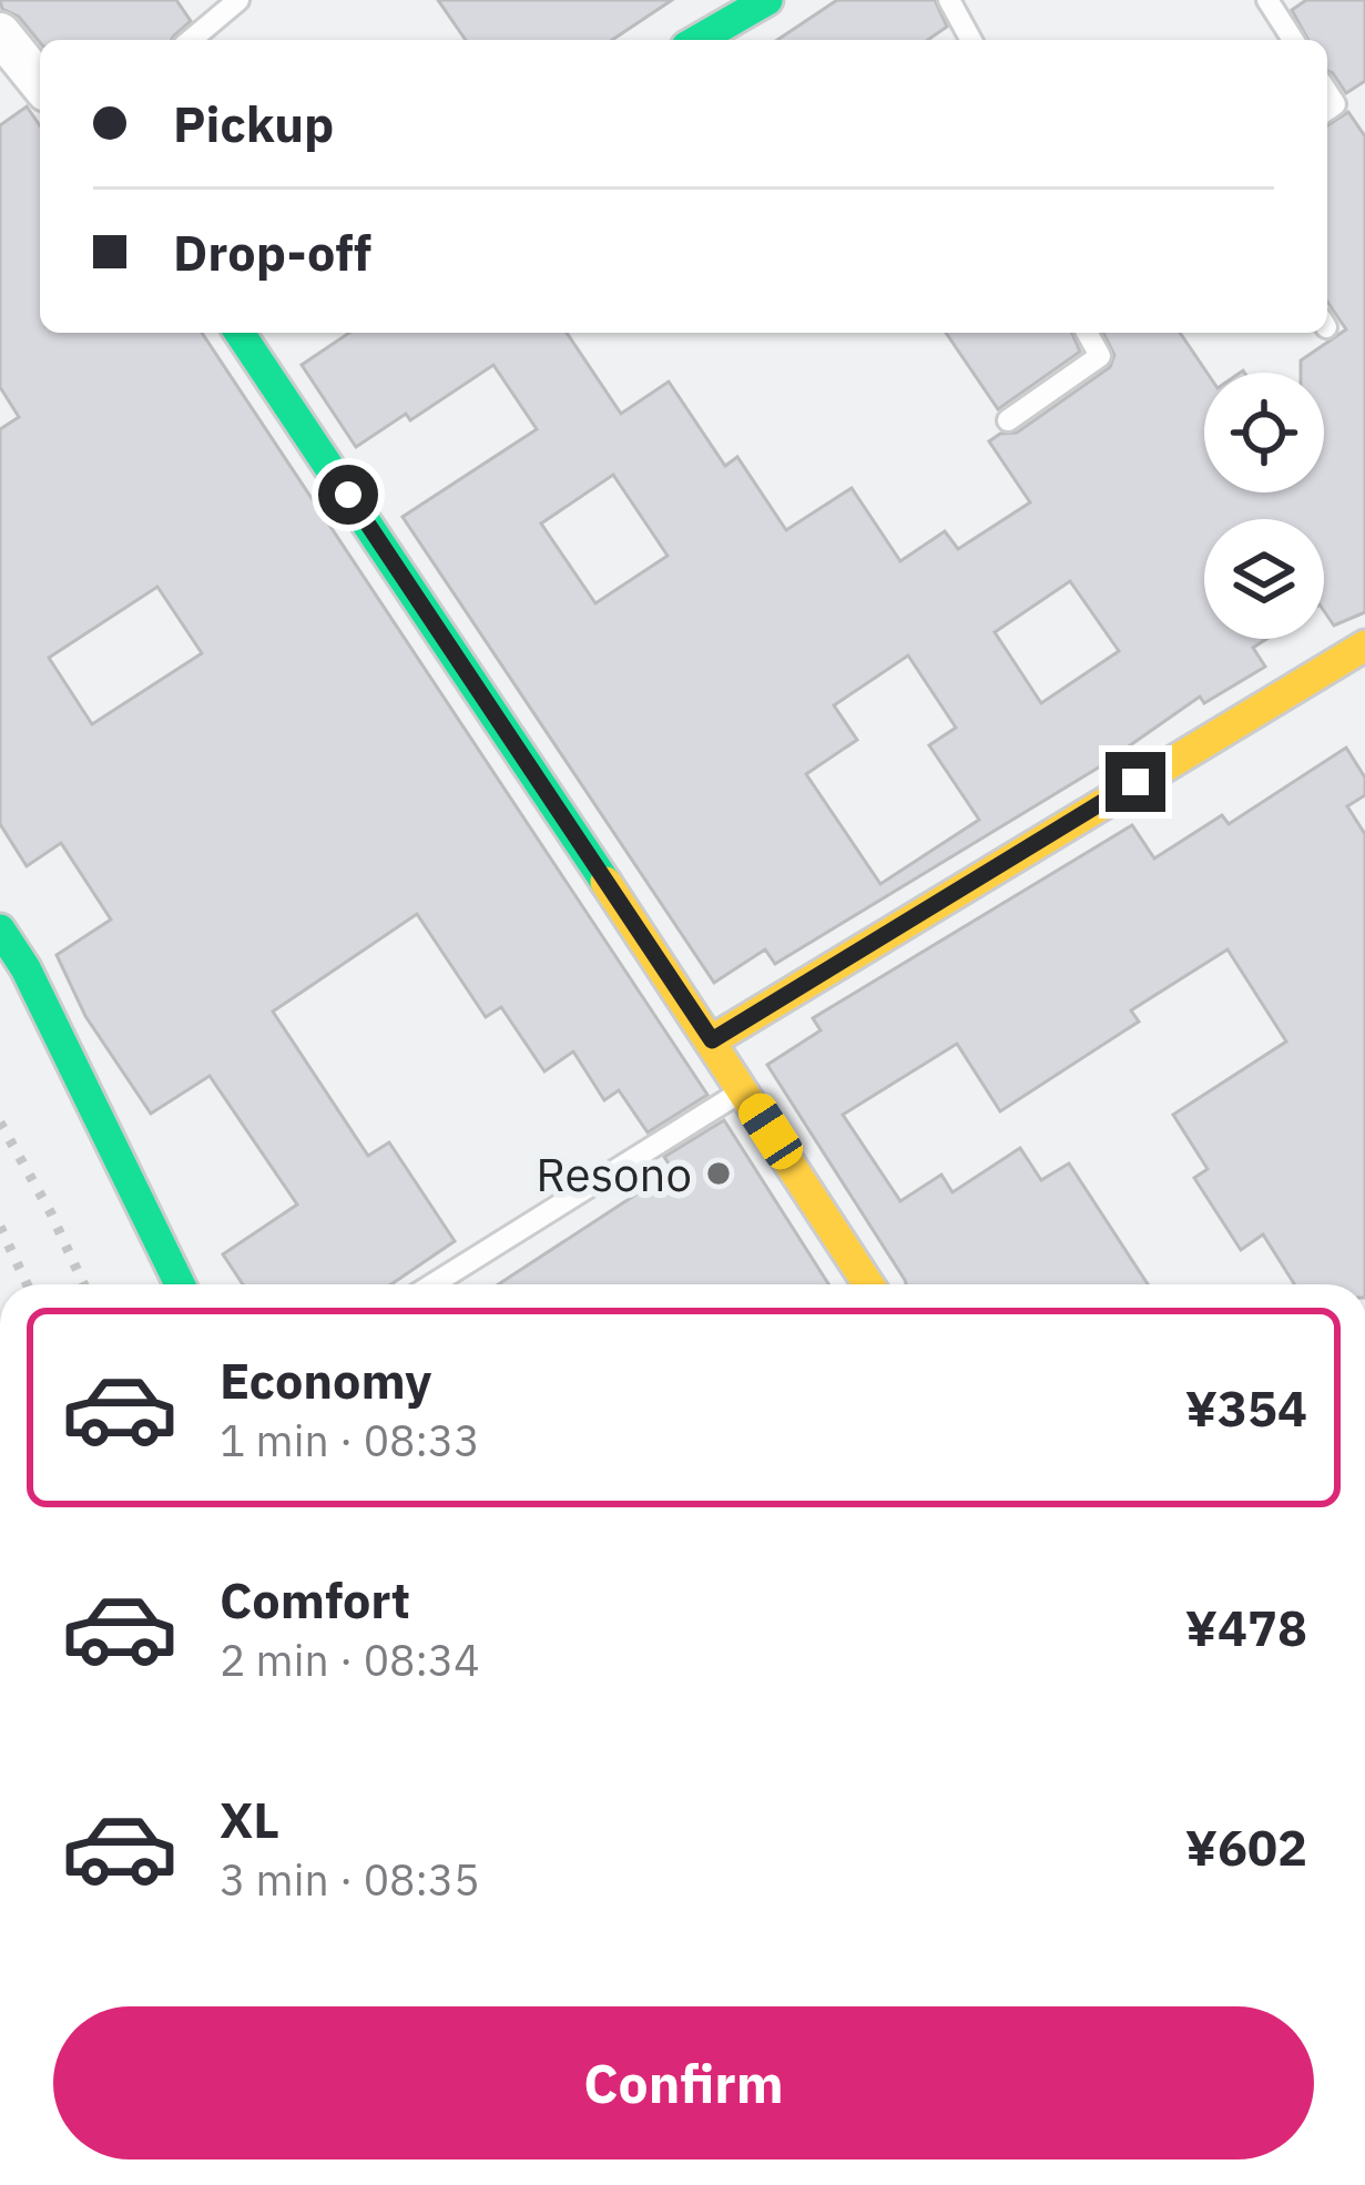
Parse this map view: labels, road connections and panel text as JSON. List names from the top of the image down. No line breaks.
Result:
{"places":["Resono"],"page":{"banner":["Pickup","Drop-off"],"list":[{"name":"Economy","note":"1 min · 08:33","value":"¥354"},{"name":"Comfort","note":"2 min · 08:34","value":"¥478"},{"name":"XL","note":"3 min · 08:35","value":"¥602"}],"buttons":"Confirm"}}
